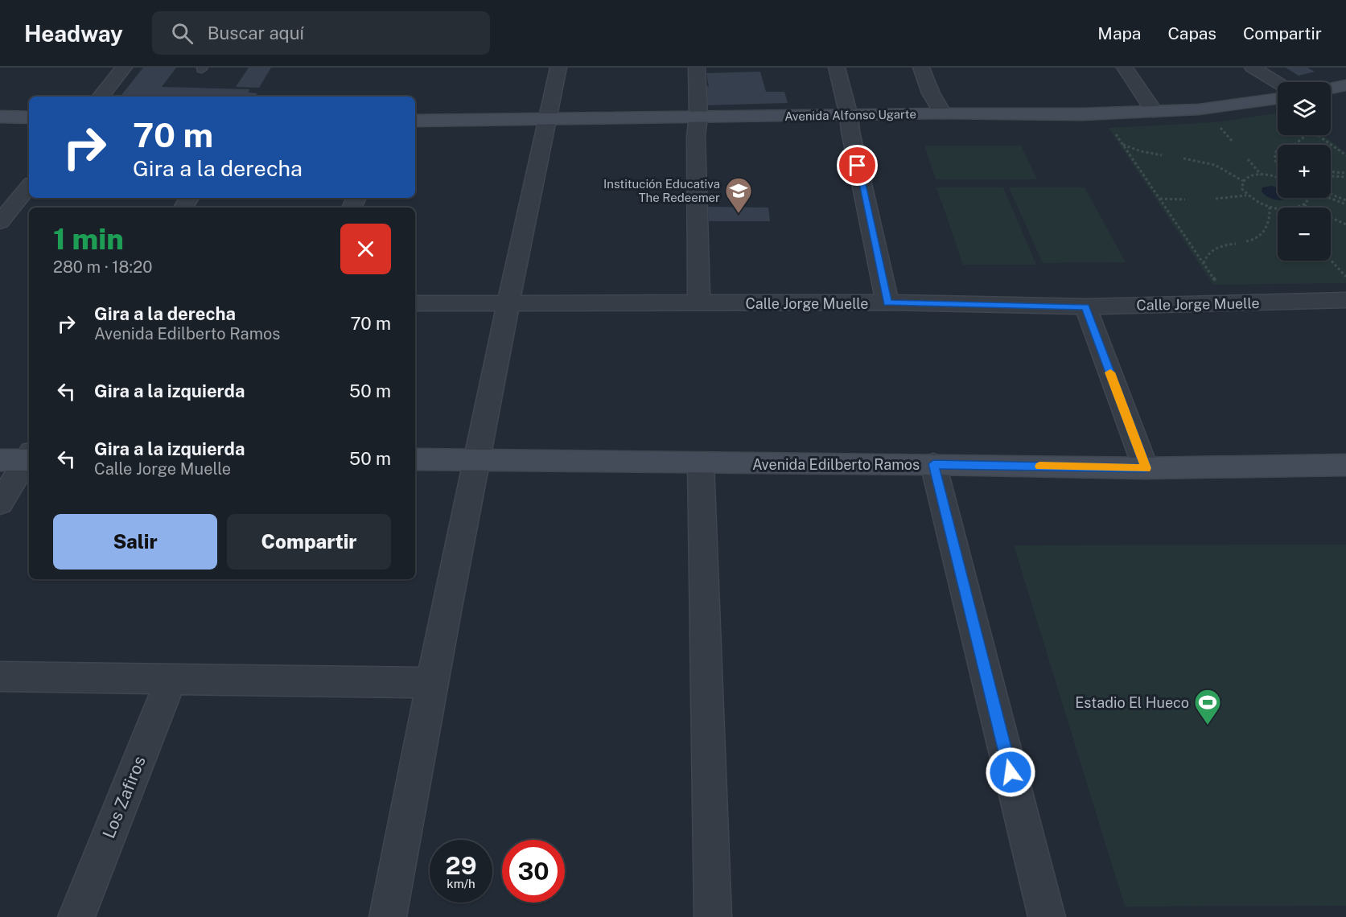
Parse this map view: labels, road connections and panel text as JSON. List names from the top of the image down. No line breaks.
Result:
{"streets":{"street":["Avenida Alfonso Ugarte","Calle Jorge Muelle","Avenida Edilberto Ramos","Los Zafiros"]},"places":{"school or university":["Institución Educativa The Redeemer"],"sports":["Estadio El Hueco"]},"page":{"header":"Headway","search":"Buscar aquí","nav":["Mapa","Capas","Compartir"],"map_buttons":["+","−"],"turn":["70 m","Gira a la derecha"],"heading":["1 min","280 m · 18:20"],"list":[{"name":"Gira a la derecha","note":"Avenida Edilberto Ramos","value":"70 m"},{"name":"Gira a la izquierda","value":"50 m"},{"name":"Gira a la izquierda","note":"Calle Jorge Muelle","value":"50 m"}],"buttons":["Salir","Compartir"],"speed":"29 km/h","limit":"30"}}
